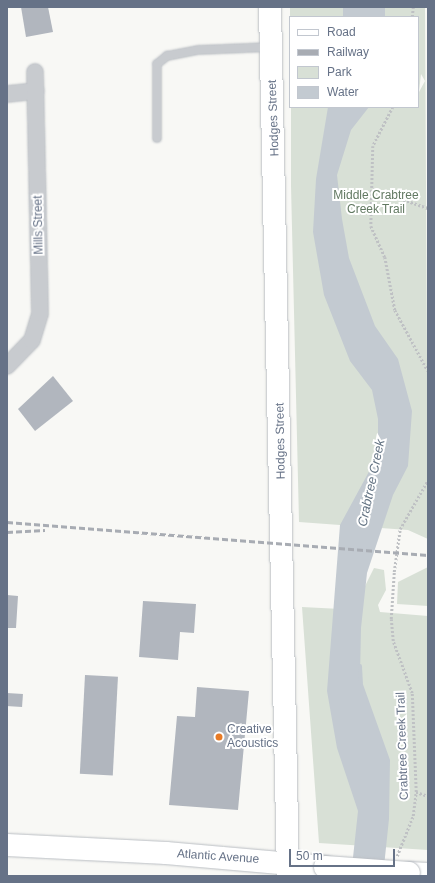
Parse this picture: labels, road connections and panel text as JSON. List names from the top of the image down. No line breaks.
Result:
{"streets":{"street":["Hodges Street","Mills Street","Atlantic Avenue"],"path":["Crabtree Creek Trail"]},"crossings":[["Hodges Street","Atlantic Avenue"],["Crabtree Creek Trail","Atlantic Avenue"]],"water":["Crabtree Creek"],"parks":["Middle Crabtree Creek Trail"],"places":["Creative Acoustics"],"legend":["Road","Railway","Park","Water"],"scale_bar":"50 m"}
